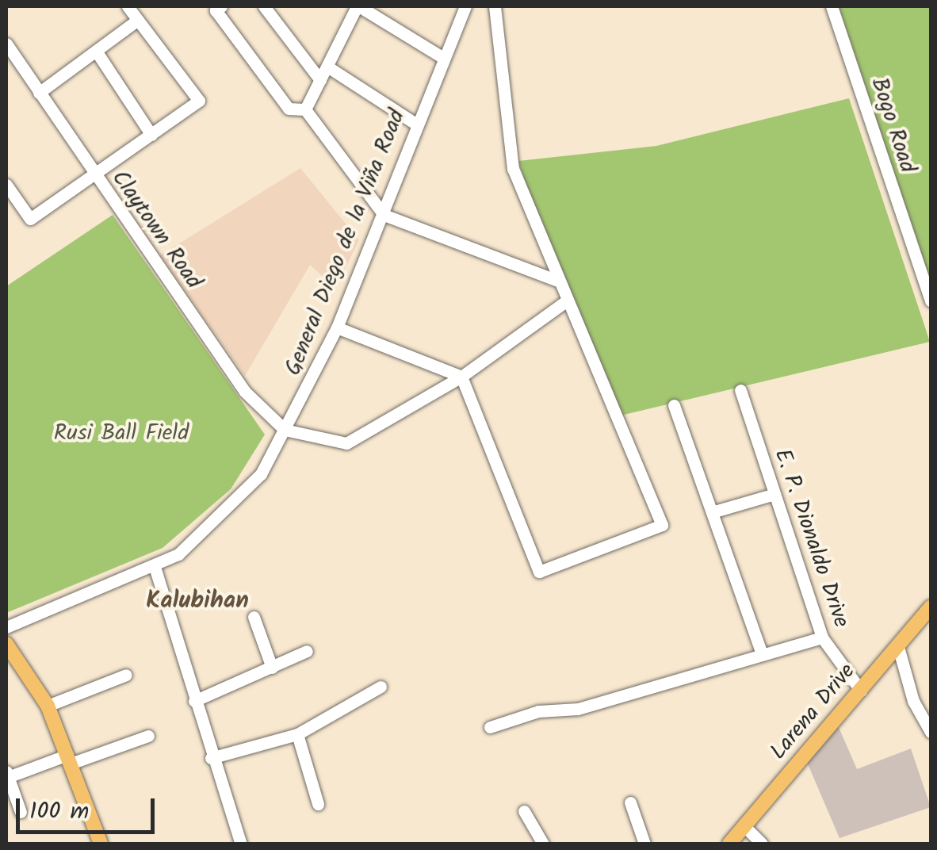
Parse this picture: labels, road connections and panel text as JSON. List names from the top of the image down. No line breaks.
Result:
{"streets":{"main road":["Larena Drive"],"street":["Bogo Road","Claytown Road","General Diego de la Viña Road","E. P. Dionaldo Drive"]},"crossings":[["Claytown Road","General Diego de la Viña Road"],["E. P. Dionaldo Drive","Larena Drive"]],"districts":["Kalubihan"],"parks":["Rusi Ball Field"],"scale_bar":"100 m"}
